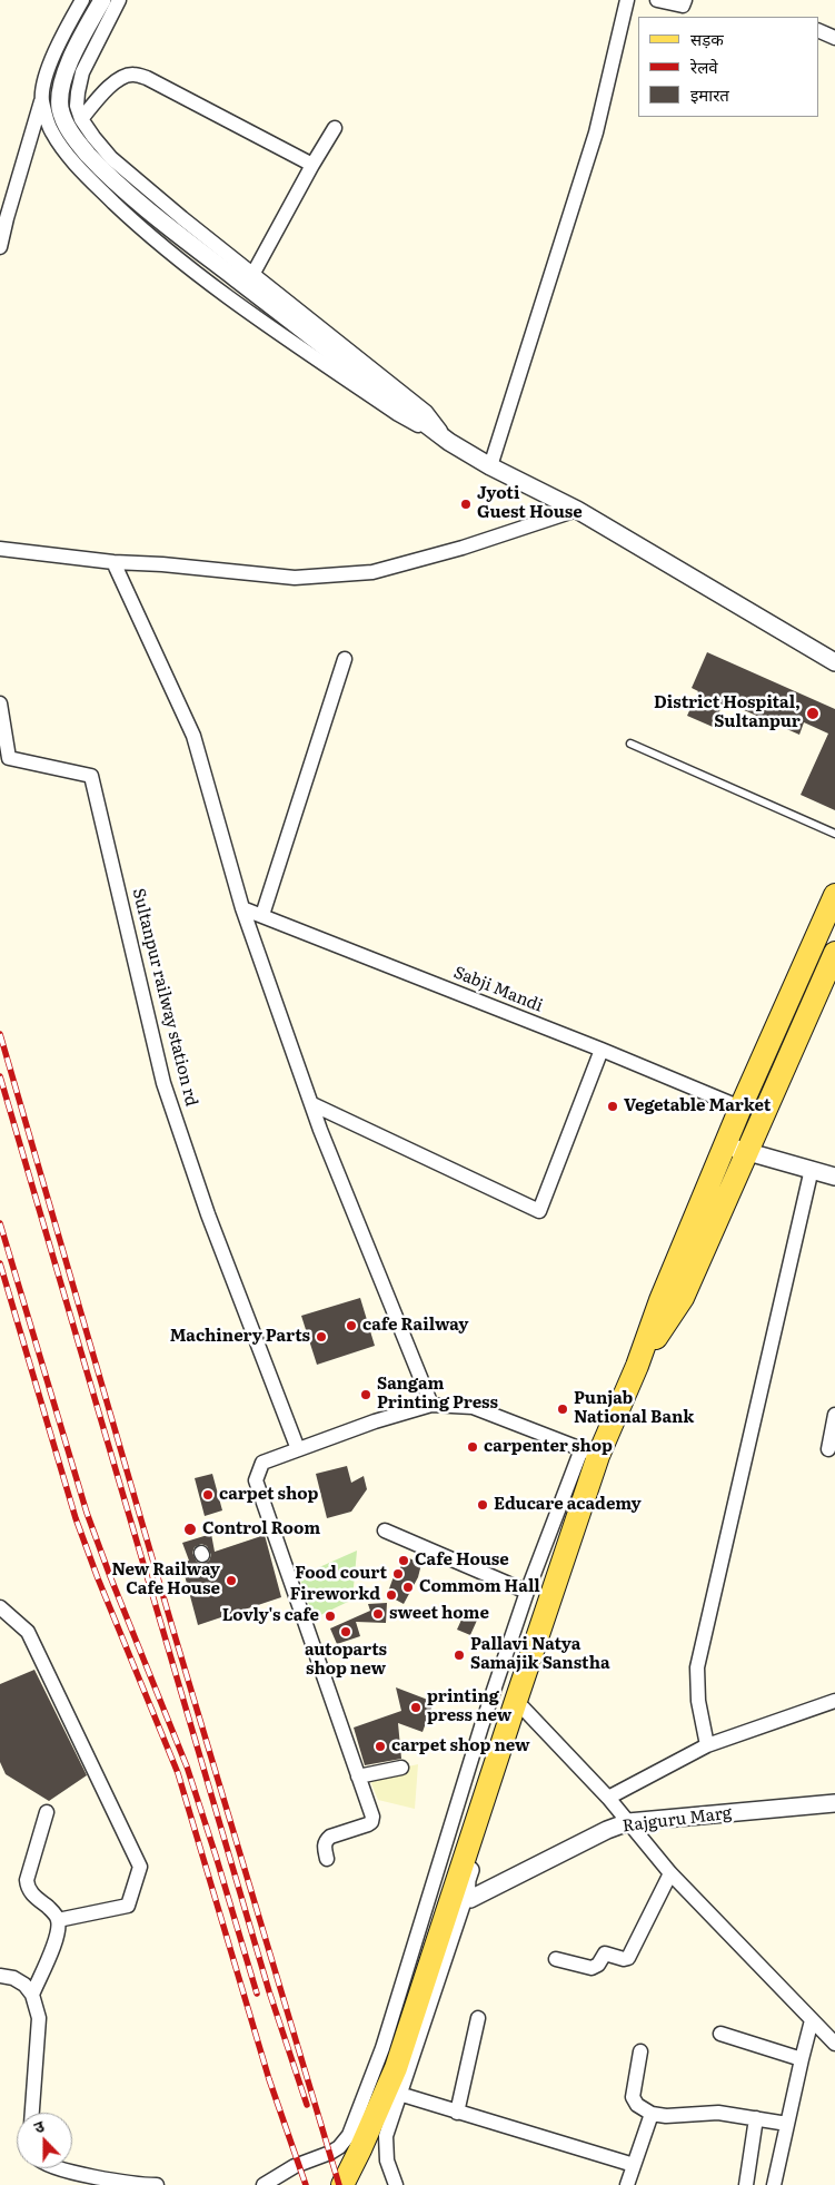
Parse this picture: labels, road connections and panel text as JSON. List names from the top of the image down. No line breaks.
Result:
{"streets":{"street":["Sabji Mandi","Sultanpur railway station rd","Rajguru Marg"]},"places":["Jyoti Guest House","District Hospital, Sultanpur","Vegetable Market","cafe Railway","Machinery Parts","Sangam Printing Press","Punjab National Bank","carpenter shop","carpet shop","Educare academy","Control Room","Cafe House","Food court","New Railway Cafe House","Commom Hall","Fireworkd","sweet home","Lovly's cafe","autoparts shop new","Pallavi Natya Samajik Sanstha","printing press new","carpet shop new"],"legend":["सड़क","रेलवे","इमारत"],"north":"top"}
